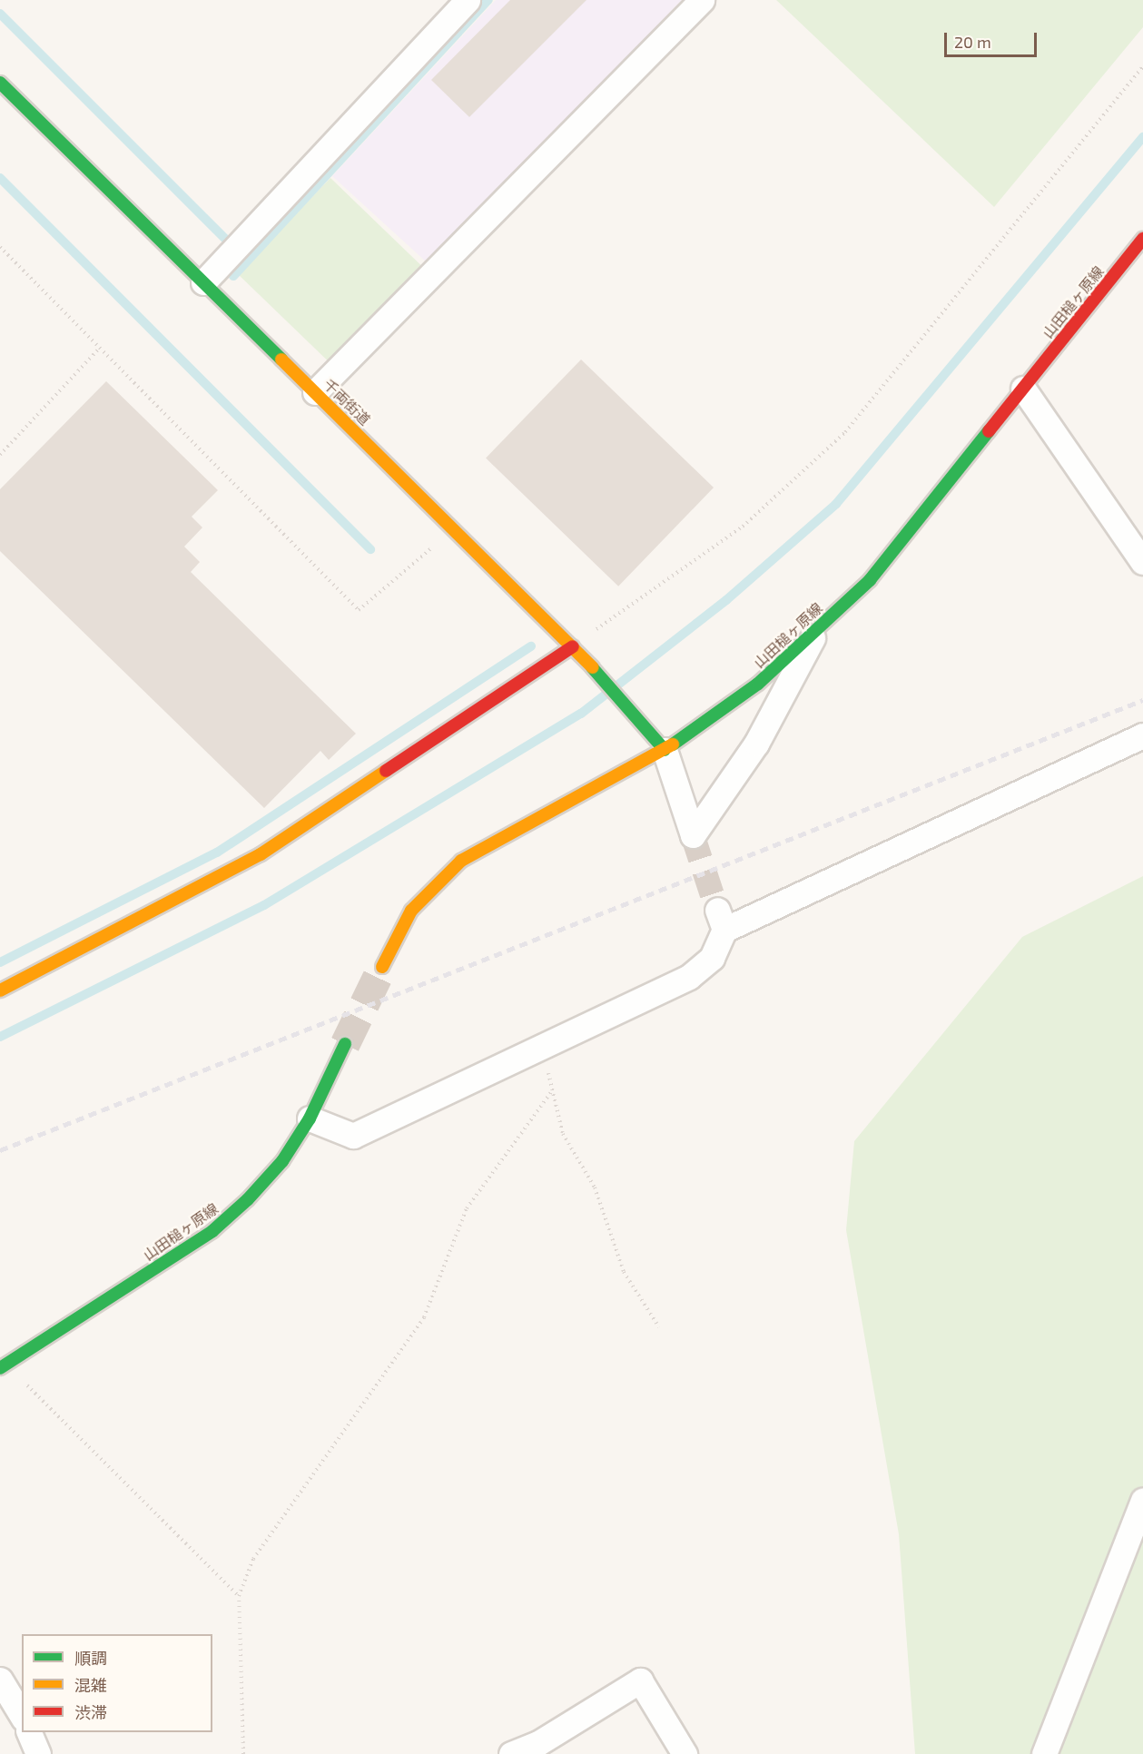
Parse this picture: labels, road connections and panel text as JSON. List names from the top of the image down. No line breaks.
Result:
{"streets":{"street":["山田槌ヶ原線","千両街道"]},"crossings":[["山田槌ヶ原線","千両街道"]],"legend":["順調","混雑","渋滞"],"scale_bar":"20 m"}
